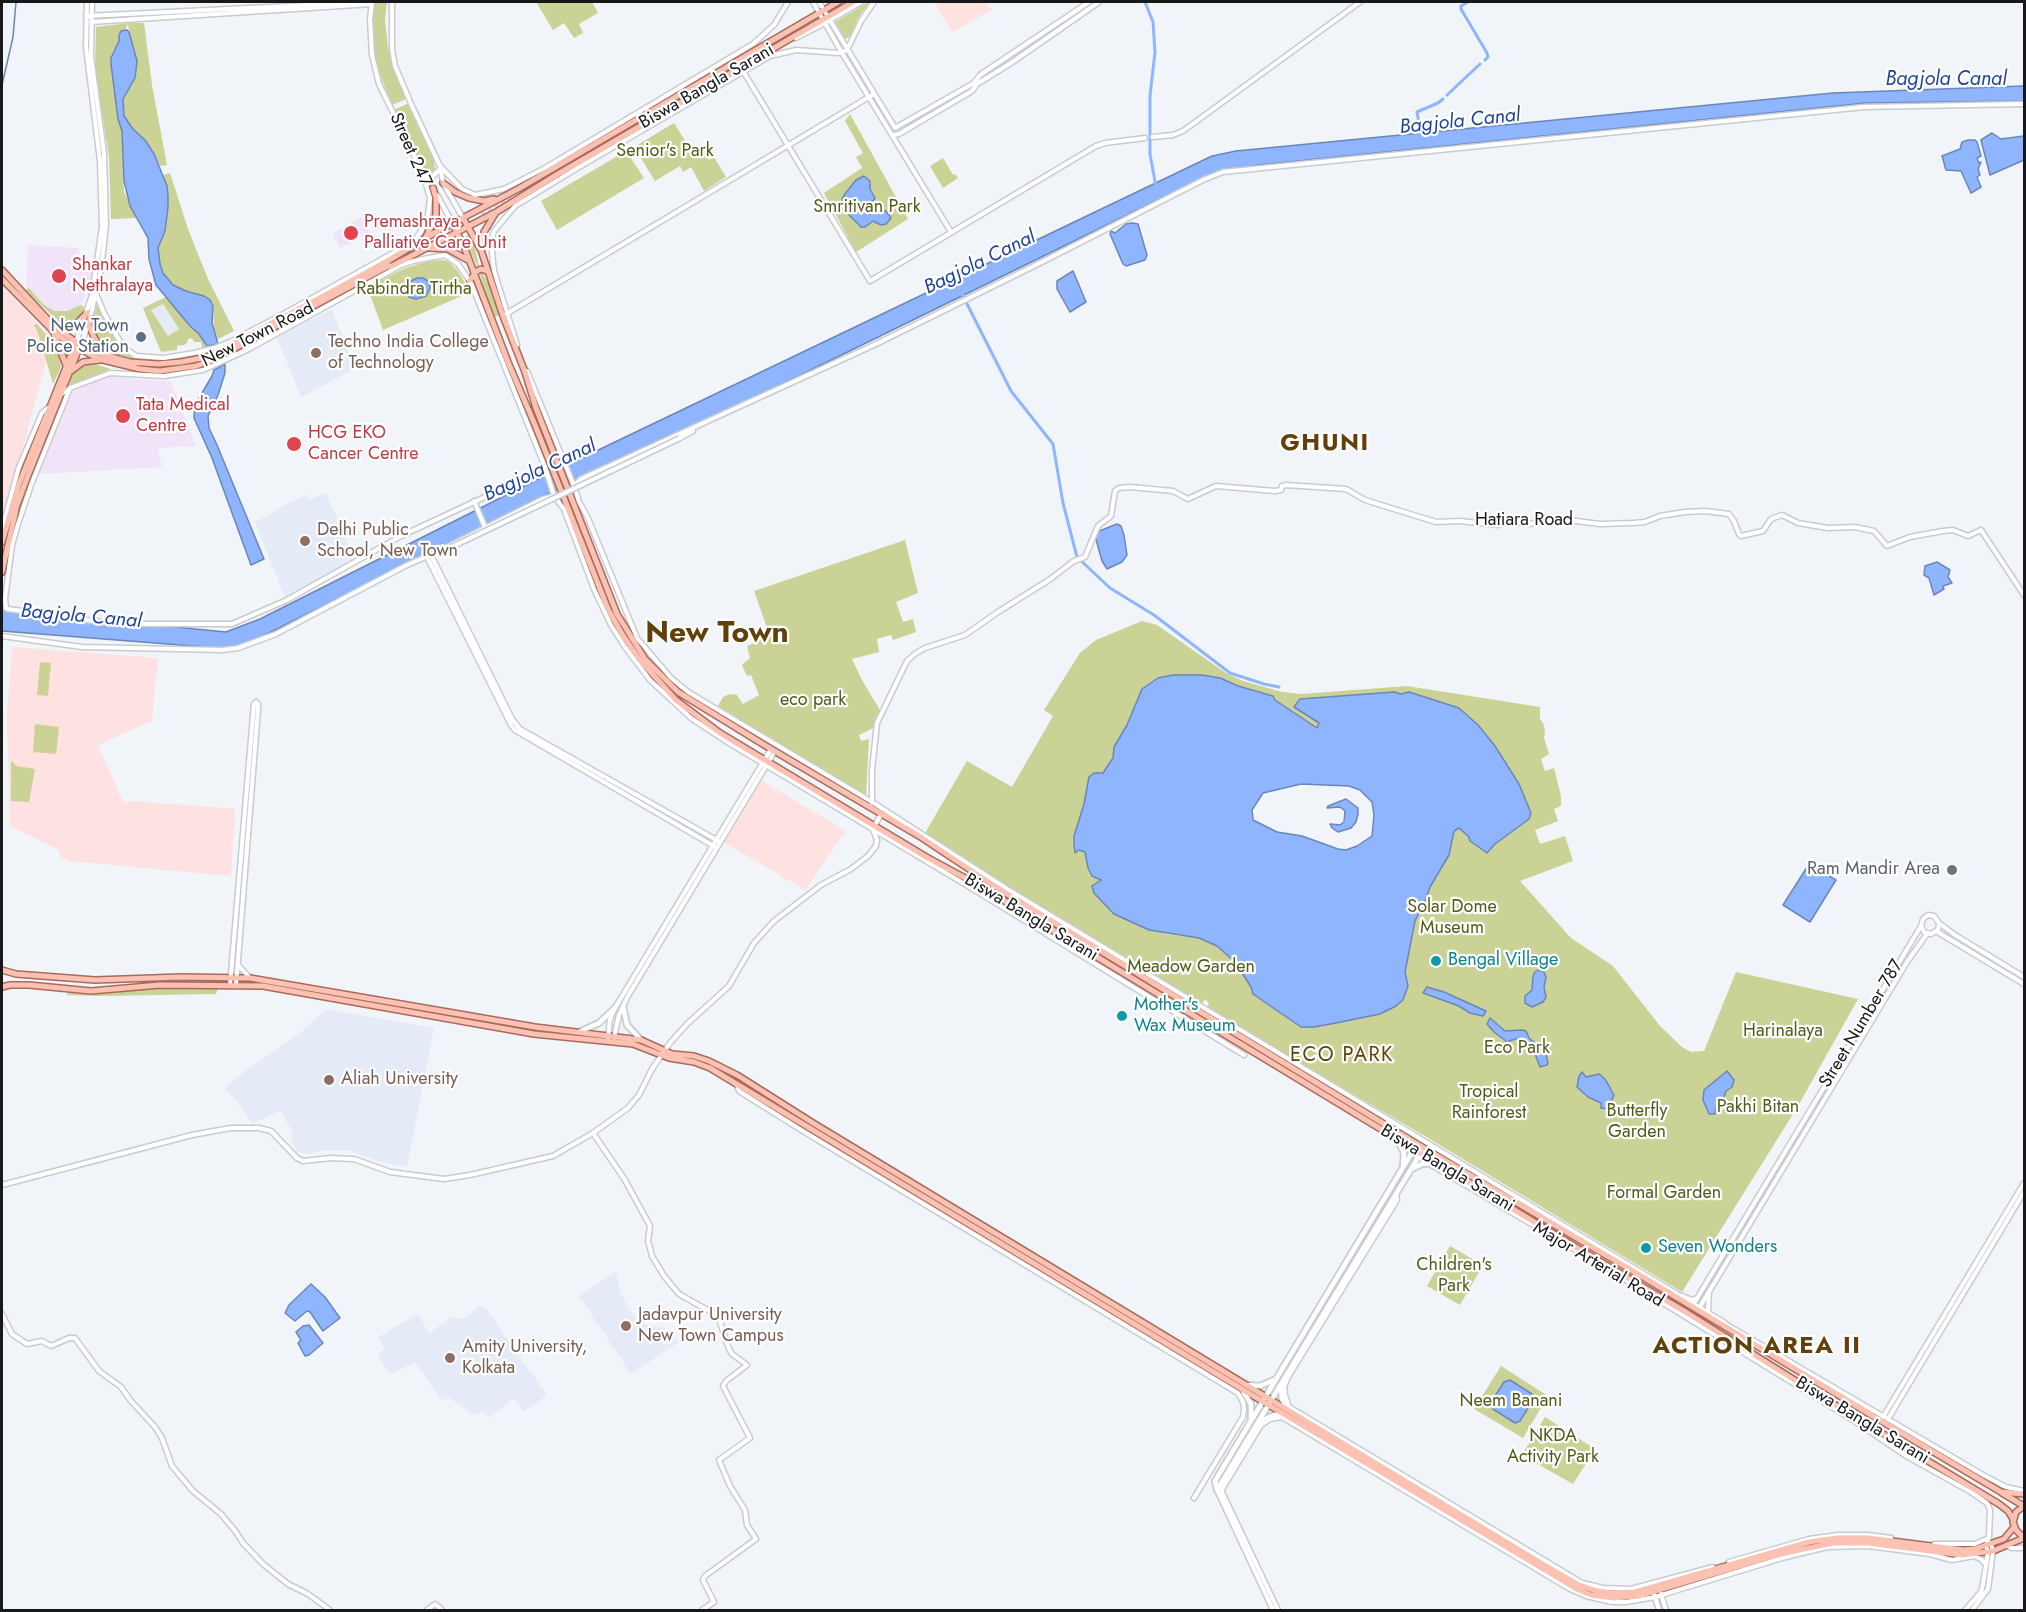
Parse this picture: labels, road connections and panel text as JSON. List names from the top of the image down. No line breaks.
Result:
{"streets":{"main road":["Biswa Bangla Sarani","New Town Road"],"street":["Street 247","Hatiara Road","Street Number 787","Major Arterial Road"]},"crossings":[["Biswa Bangla Sarani","New Town Road"],["Biswa Bangla Sarani","Hatiara Road"],["Biswa Bangla Sarani","Street Number 787"],["Biswa Bangla Sarani","Major Arterial Road"]],"districts":["GHUNI","New Town","ECO PARK","ACTION AREA II"],"water":["Bagjola Canal"],"parks":["Senior's Park","Smritivan Park","Rabindra Tirtha","eco park","Solar Dome Museum","Meadow Garden","Harinalaya","Eco Park","Tropical Rainforest","Pakhi Bitan","Butterfly Garden","Formal Garden","Children's Park","Neem Banani","NKDA Activity Park"],"places":["Premashraya Palliative Care Unit","Shankar Nethralaya","New Town Police Station","Techno India College of Technology","Tata Medical Centre","HCG EKO Cancer Centre","Delhi Public School, New Town","Ram Mandir Area","Bengal Village","Mother's Wax Museum","Aliah University","Seven Wonders","Jadavpur University New Town Campus","Amity University, Kolkata"]}
